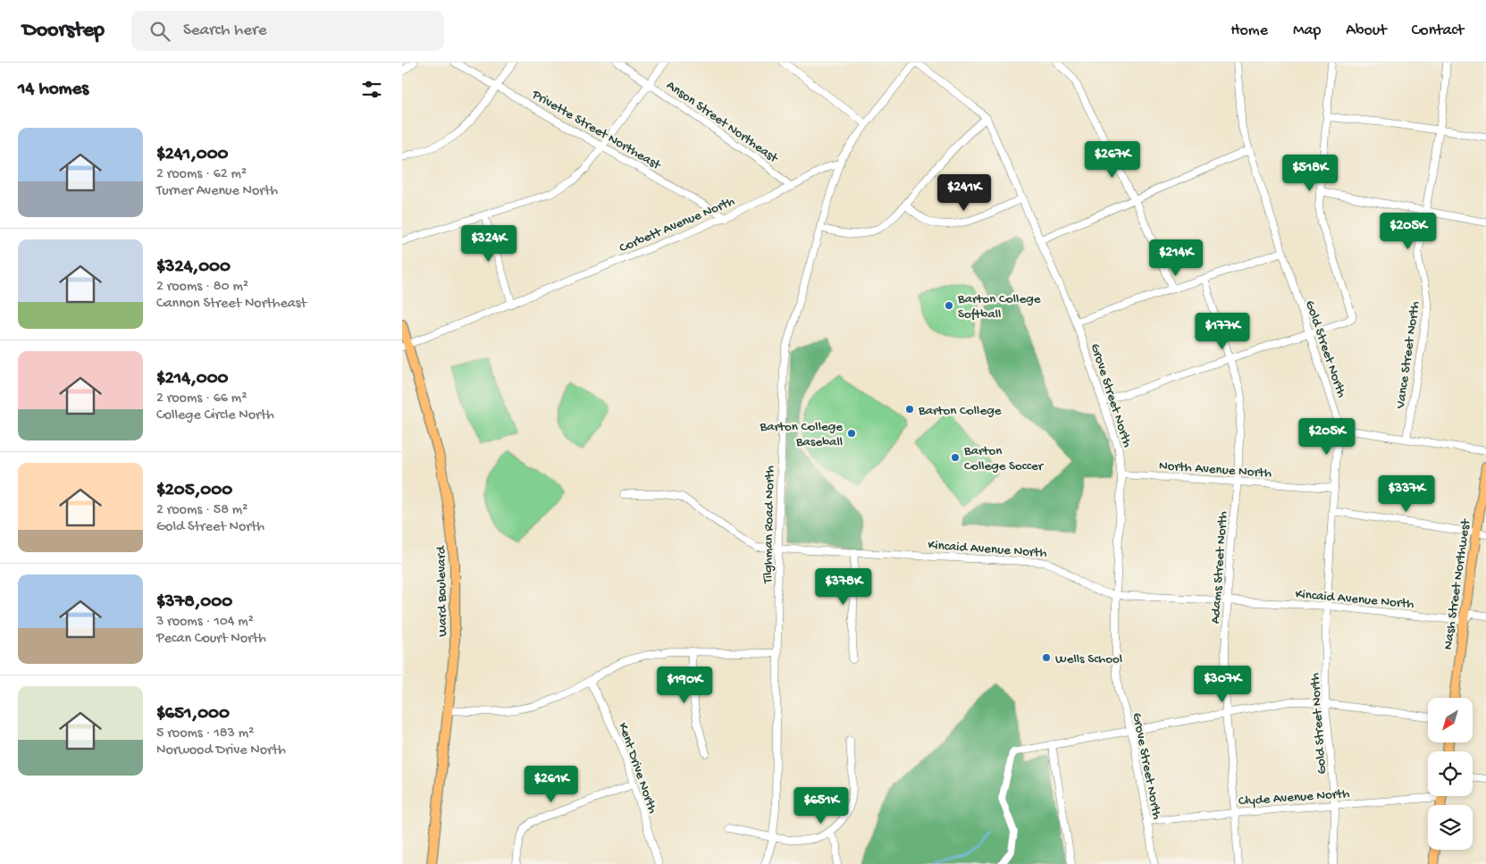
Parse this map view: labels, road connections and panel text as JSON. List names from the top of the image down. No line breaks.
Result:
{"streets":{"main road":["Nash Street Northwest","Ward Boulevard"],"street":["Anson Street Northeast","Privette Street Northeast","Corbett Avenue North","Gold Street North","Vance Street North","Grove Street North","North Avenue North","Tilghman Road North","Kincaid Avenue North","Adams Street North","Kent Drive North","Clyde Avenue North"]},"crossings":[["Anson Street Northeast","Corbett Avenue North"],["Privette Street Northeast","Corbett Avenue North"],["Corbett Avenue North","Tilghman Road North"],["Corbett Avenue North","Ward Boulevard"],["Gold Street North","North Avenue North"],["Gold Street North","Kincaid Avenue North"],["Gold Street North","Clyde Avenue North"],["Grove Street North","North Avenue North"],["Grove Street North","Kincaid Avenue North"],["Grove Street North","Clyde Avenue North"],["North Avenue North","Adams Street North"],["Tilghman Road North","Kincaid Avenue North"],["Kincaid Avenue North","Adams Street North"],["Kincaid Avenue North","Nash Street Northwest"],["Adams Street North","Clyde Avenue North"]],"places":["Barton College Softball","Barton College","Barton College Baseball","Barton College Soccer","Wells School"],"north":"bottom left","page":{"header":"Doorstep","search":"Search here","nav":["Home","Map","About","Contact"],"heading":"14 homes","list":[{"name":"$241,000","note":"2 rooms · 62 m² · Turner Avenue North"},{"name":"$324,000","note":"2 rooms · 80 m² · Cannon Street Northeast"},{"name":"$214,000","note":"2 rooms · 66 m² · College Circle North"},{"name":"$205,000","note":"2 rooms · 58 m² · Gold Street North"},{"name":"$378,000","note":"3 rooms · 104 m² · Pecan Court North"},{"name":"$651,000","note":"5 rooms · 183 m² · Norwood Drive North"}],"price":["$267K","$518K","$241K","$205K","$324K","$214K","$177K","$205K","$337K","$378K","$307K","$190K","$261K","$651K"]}}
